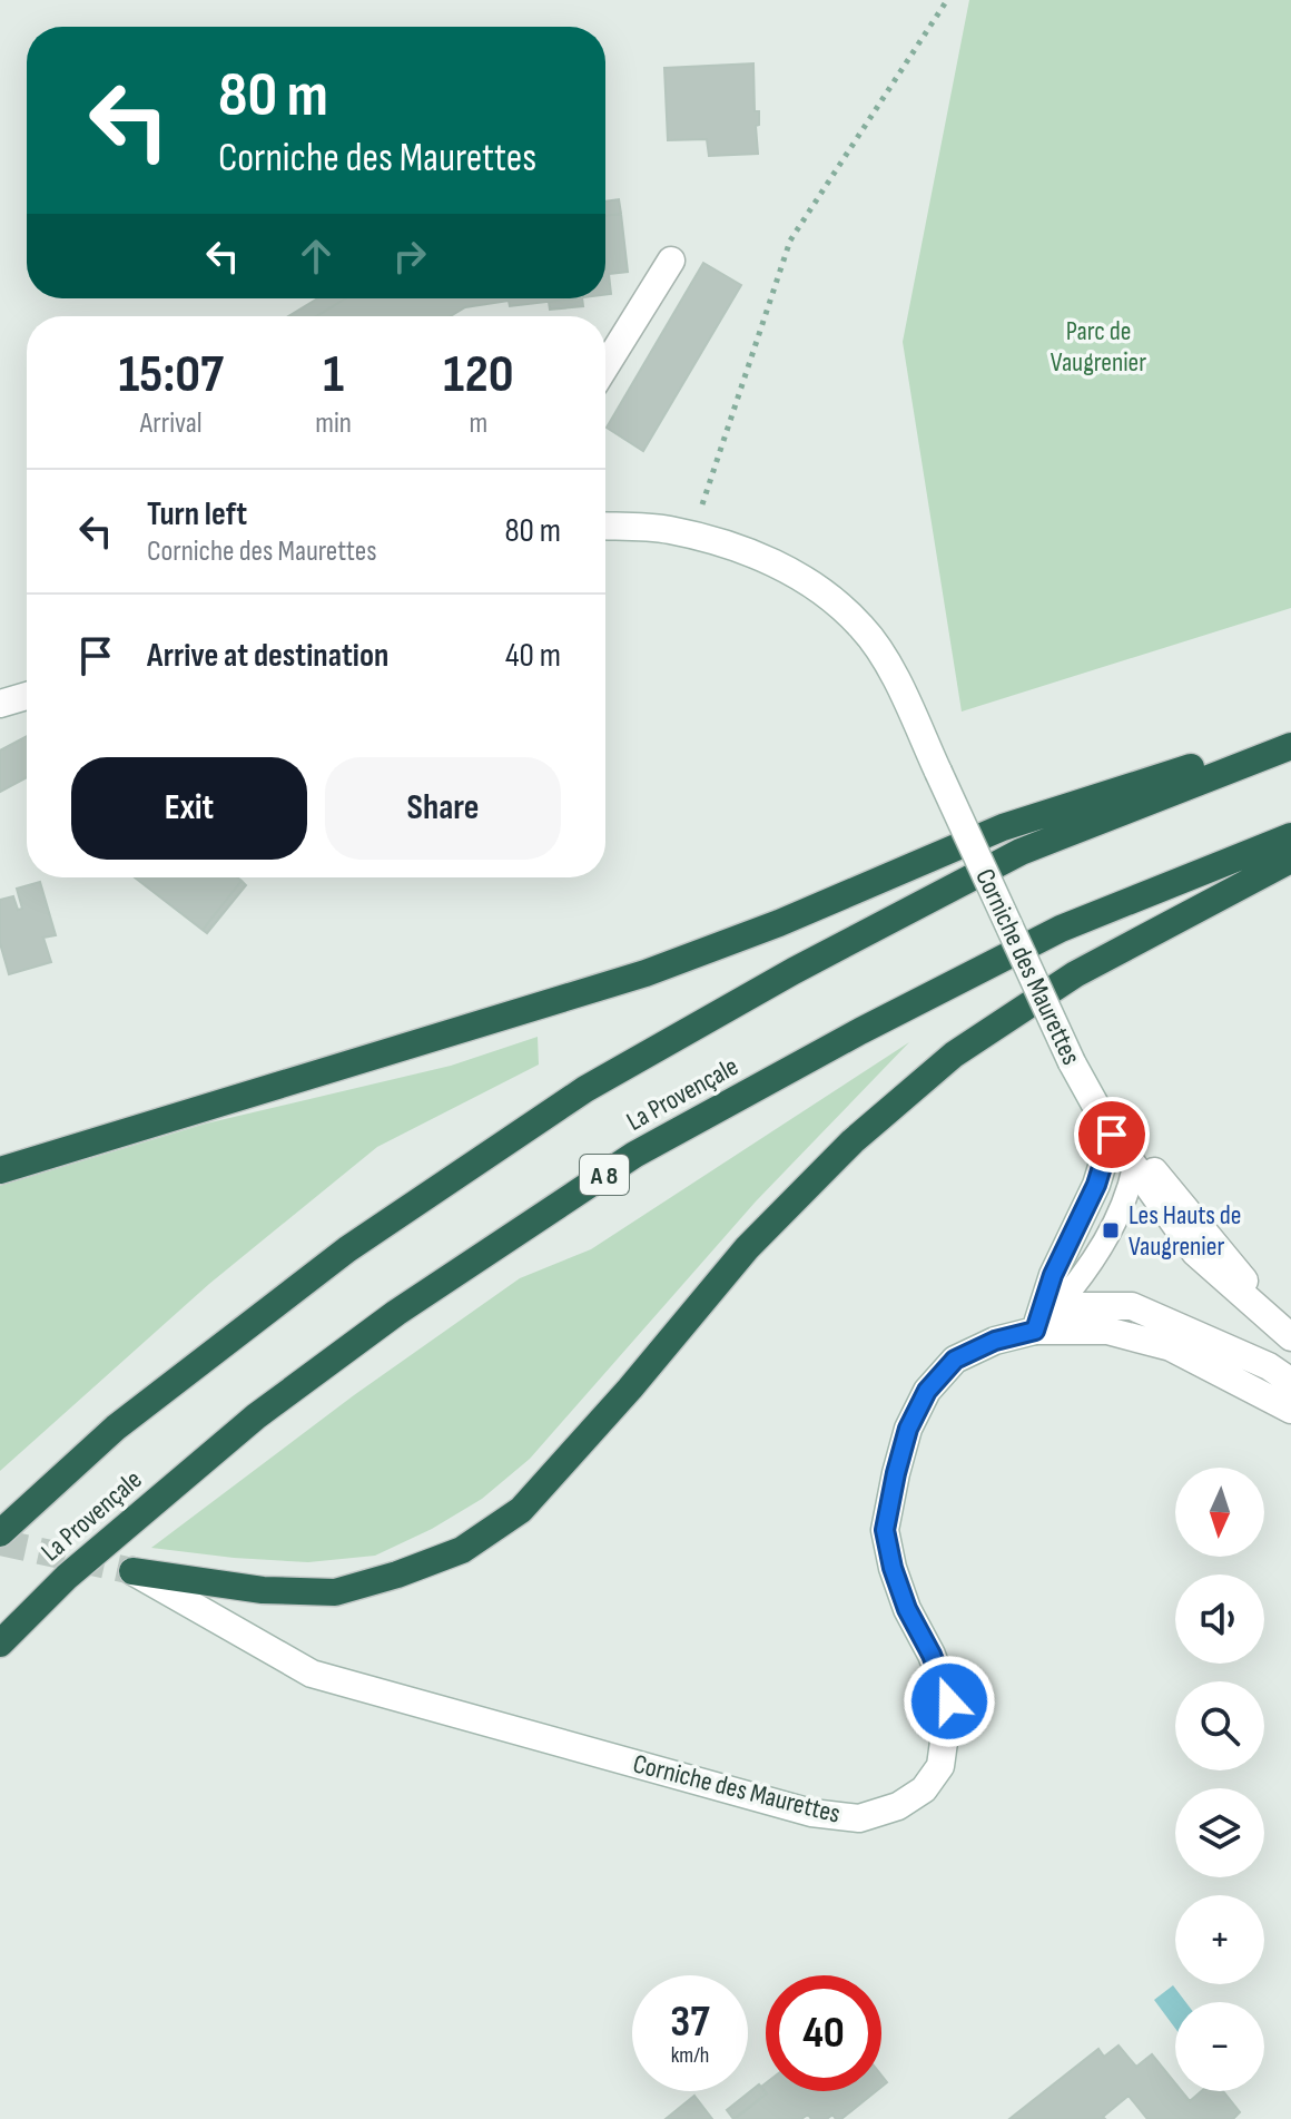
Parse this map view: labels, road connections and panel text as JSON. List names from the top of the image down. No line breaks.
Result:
{"streets":{"highway":["La Provençale","A 8"],"street":["Corniche des Maurettes"]},"parks":["Parc de Vaugrenier"],"places":{"transit":["Les Hauts de Vaugrenier"]},"north":"bottom","page":{"turn":["80 m","Corniche des Maurettes"],"eta":["15:07","Arrival","1","min","120","m"],"list":[{"name":"Turn left","note":"Corniche des Maurettes","value":"80 m"},{"name":"Arrive at destination","value":"40 m"}],"buttons":["Exit","Share"],"map_buttons":["+","−"],"speed":"37 km/h","limit":"40"}}
